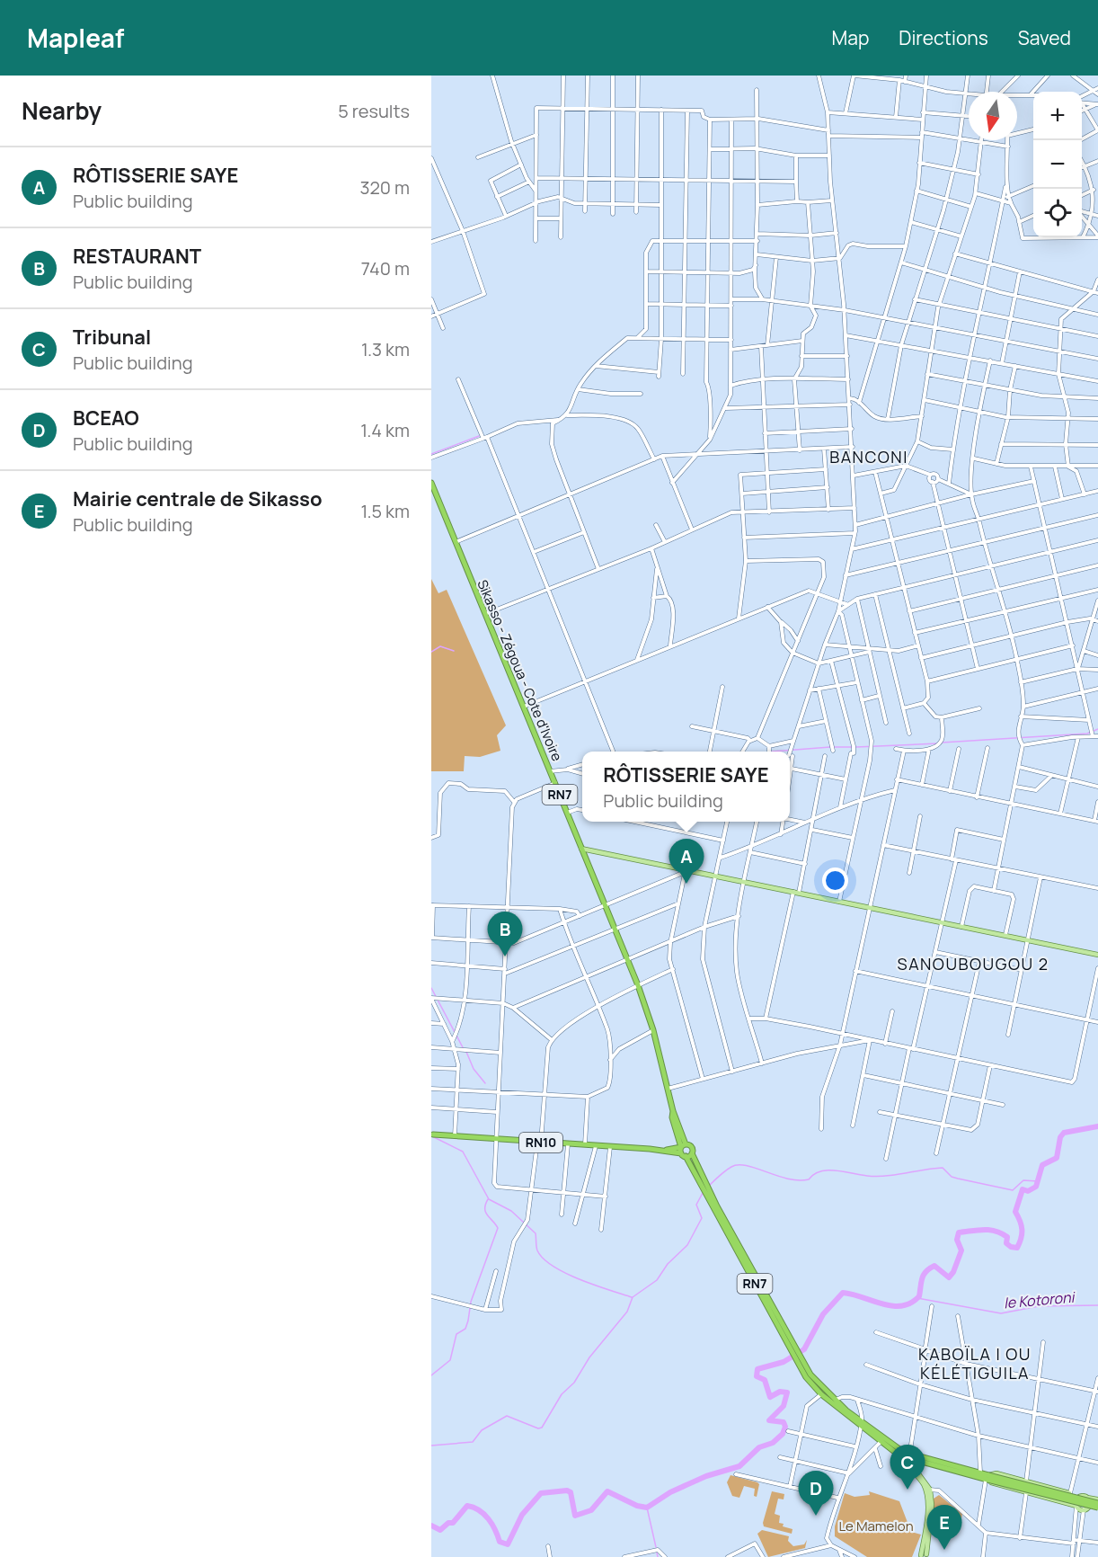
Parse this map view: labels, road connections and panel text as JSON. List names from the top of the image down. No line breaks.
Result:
{"streets":{"highway":["Sikasso - Zégoua - Cote d'Ivoire","RN7","RN10"]},"crossings":[["Sikasso - Zégoua - Cote d'Ivoire","RN7"],["Sikasso - Zégoua - Cote d'Ivoire","RN10"],["RN7","RN10"]],"districts":["BANCONI","SANOUBOUGOU 2","KABOÏLA I OU KÉLÉTIGUILA"],"water":["le Kotoroni"],"parks":["Le Mamelon"],"north":"bottom","page":{"header":"Mapleaf","nav":["Map","Directions","Saved"],"heading":["Nearby","5 results"],"map_buttons":["+","−"],"list":[{"mark":"A","name":"RÔTISSERIE SAYE","note":"Public building","value":"320 m"},{"mark":"B","name":"RESTAURANT","note":"Public building","value":"740 m"},{"mark":"C","name":"Tribunal","note":"Public building","value":"1.3 km"},{"mark":"D","name":"BCEAO","note":"Public building","value":"1.4 km"},{"mark":"E","name":"Mairie centrale de Sikasso","note":"Public building","value":"1.5 km"}],"popup":["RÔTISSERIE SAYE","Public building"],"pins":["A","B","C","D","E"]}}
